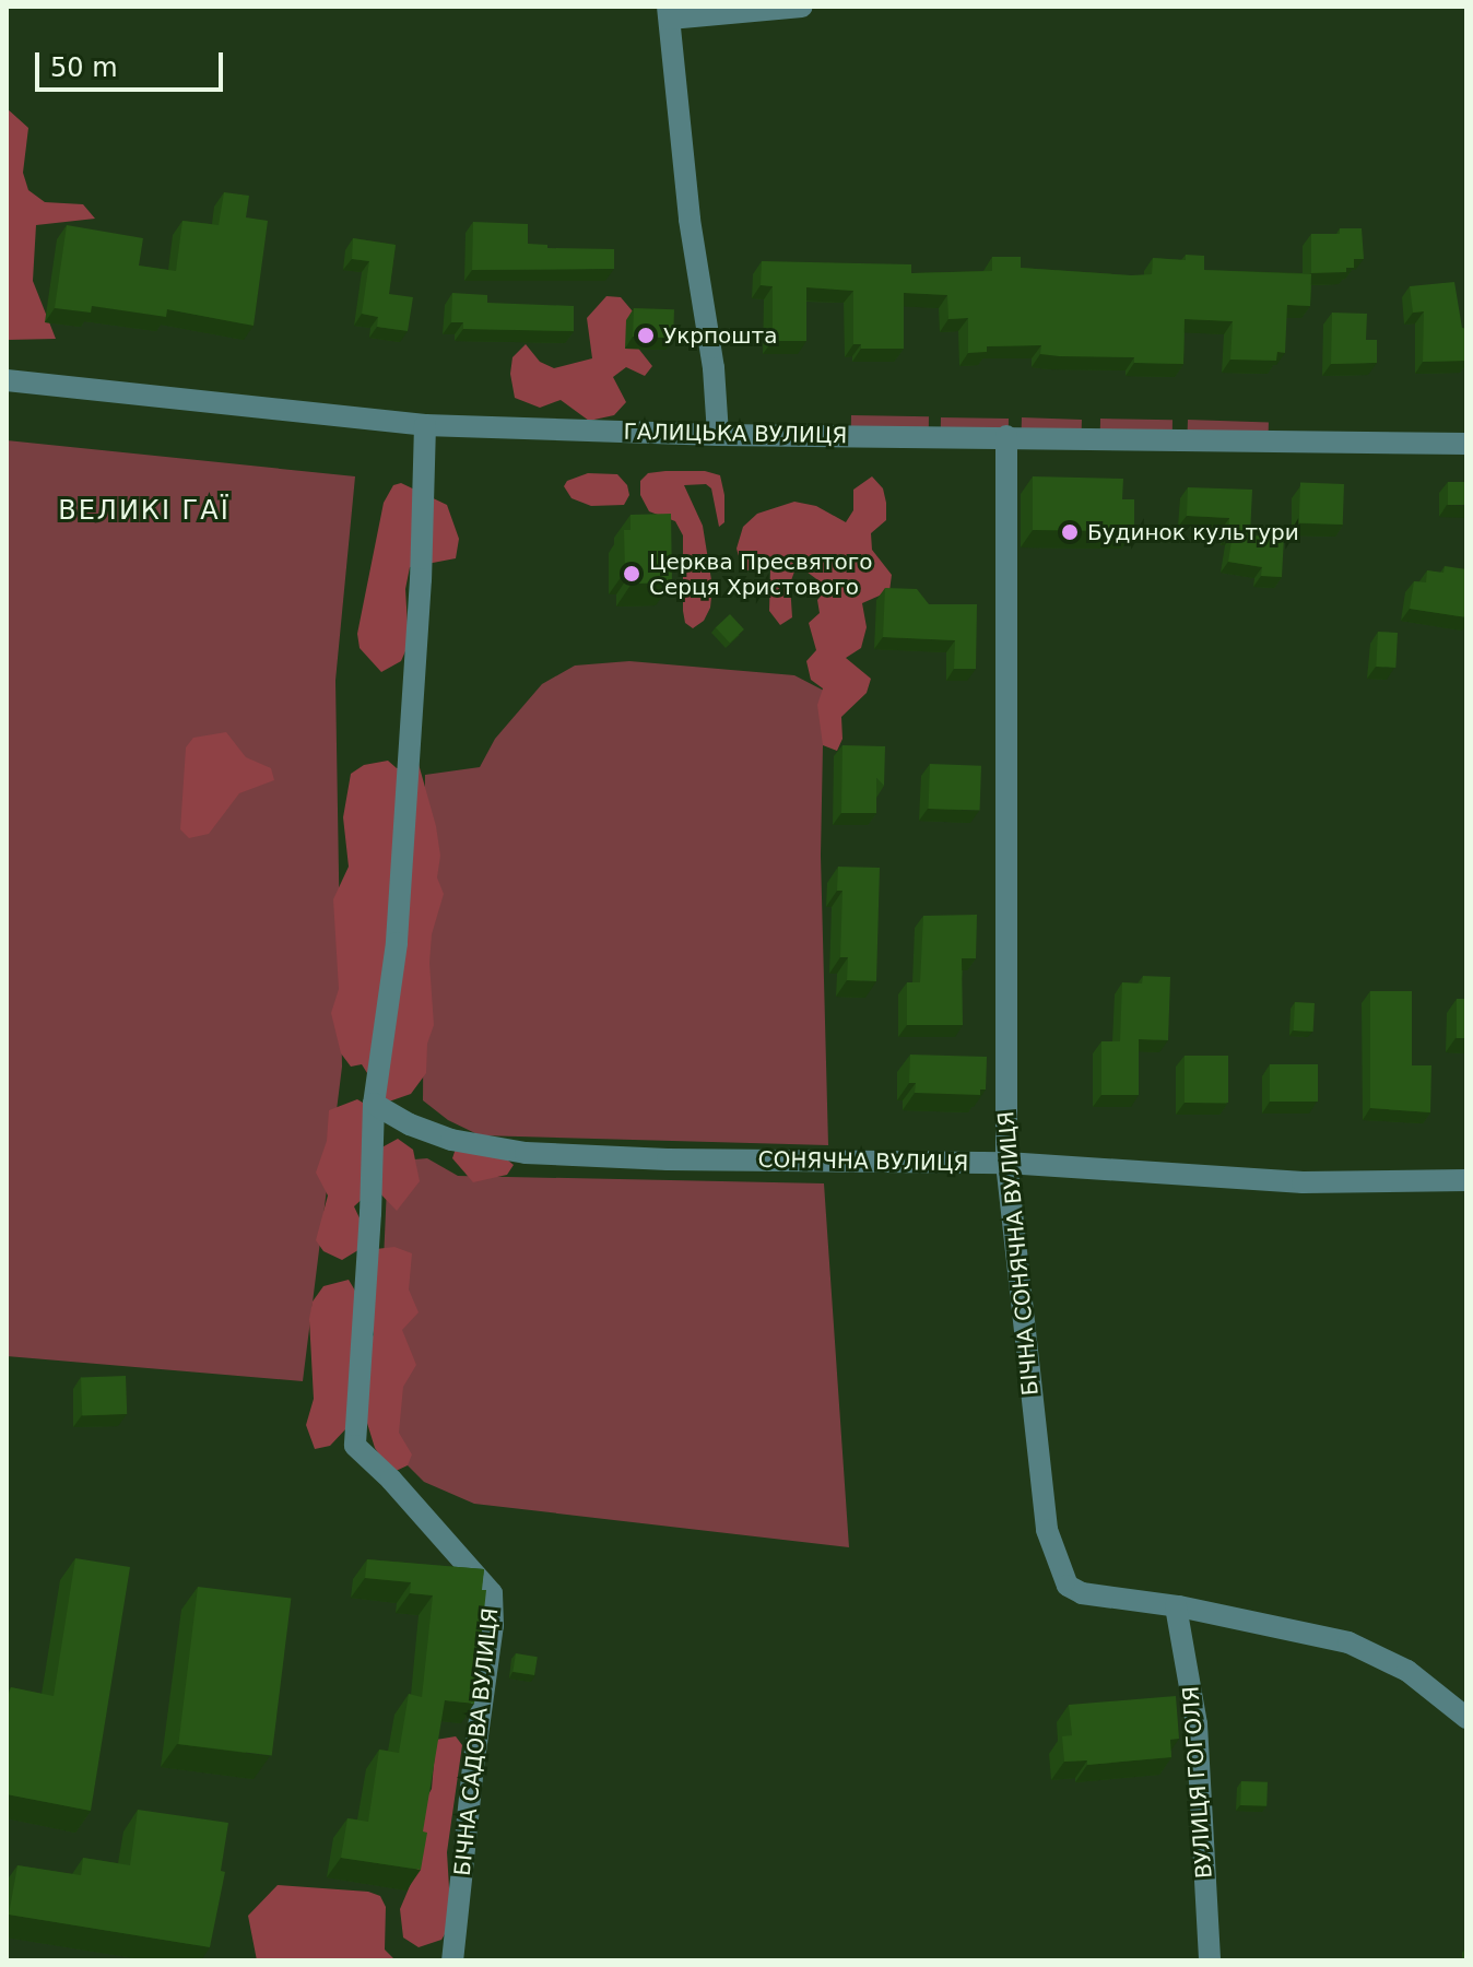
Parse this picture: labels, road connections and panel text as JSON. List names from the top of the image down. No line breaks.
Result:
{"streets":{"street":["ГАЛИЦЬКА ВУЛИЦЯ","СОНЯЧНА ВУЛИЦЯ","БІЧНА СОНЯЧНА ВУЛИЦЯ","БІЧНА САДОВА ВУЛИЦЯ","ВУЛИЦЯ ГОГОЛЯ"]},"crossings":[["ГАЛИЦЬКА ВУЛИЦЯ","БІЧНА СОНЯЧНА ВУЛИЦЯ"],["ГАЛИЦЬКА ВУЛИЦЯ","БІЧНА САДОВА ВУЛИЦЯ"],["СОНЯЧНА ВУЛИЦЯ","БІЧНА СОНЯЧНА ВУЛИЦЯ"],["СОНЯЧНА ВУЛИЦЯ","БІЧНА САДОВА ВУЛИЦЯ"],["БІЧНА СОНЯЧНА ВУЛИЦЯ","ВУЛИЦЯ ГОГОЛЯ"]],"districts":["ВЕЛИКІ ГАЇ"],"places":["Укрпошта","Будинок культури","Церква Пресвятого Серця Христового"],"scale_bar":"50 m"}
